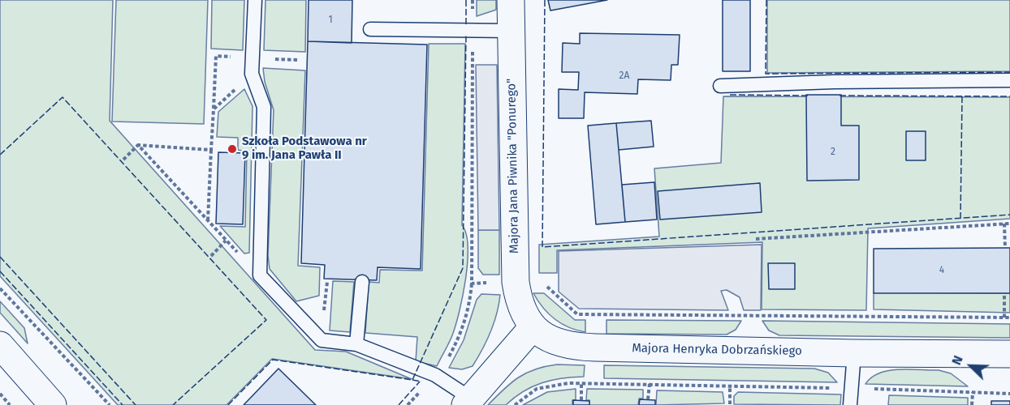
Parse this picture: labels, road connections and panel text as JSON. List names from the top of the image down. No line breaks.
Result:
{"streets":{"street":["Majora Jana Piwnika \"Ponurego\"","Majora Henryka Dobrzańskiego"]},"crossings":[["Majora Jana Piwnika \"Ponurego\"","Majora Henryka Dobrzańskiego"]],"places":["Szkoła Podstawowa nr 9 im. Jana Pawła II"],"house_numbers":["1","2A","2","4"],"north":"top left"}
